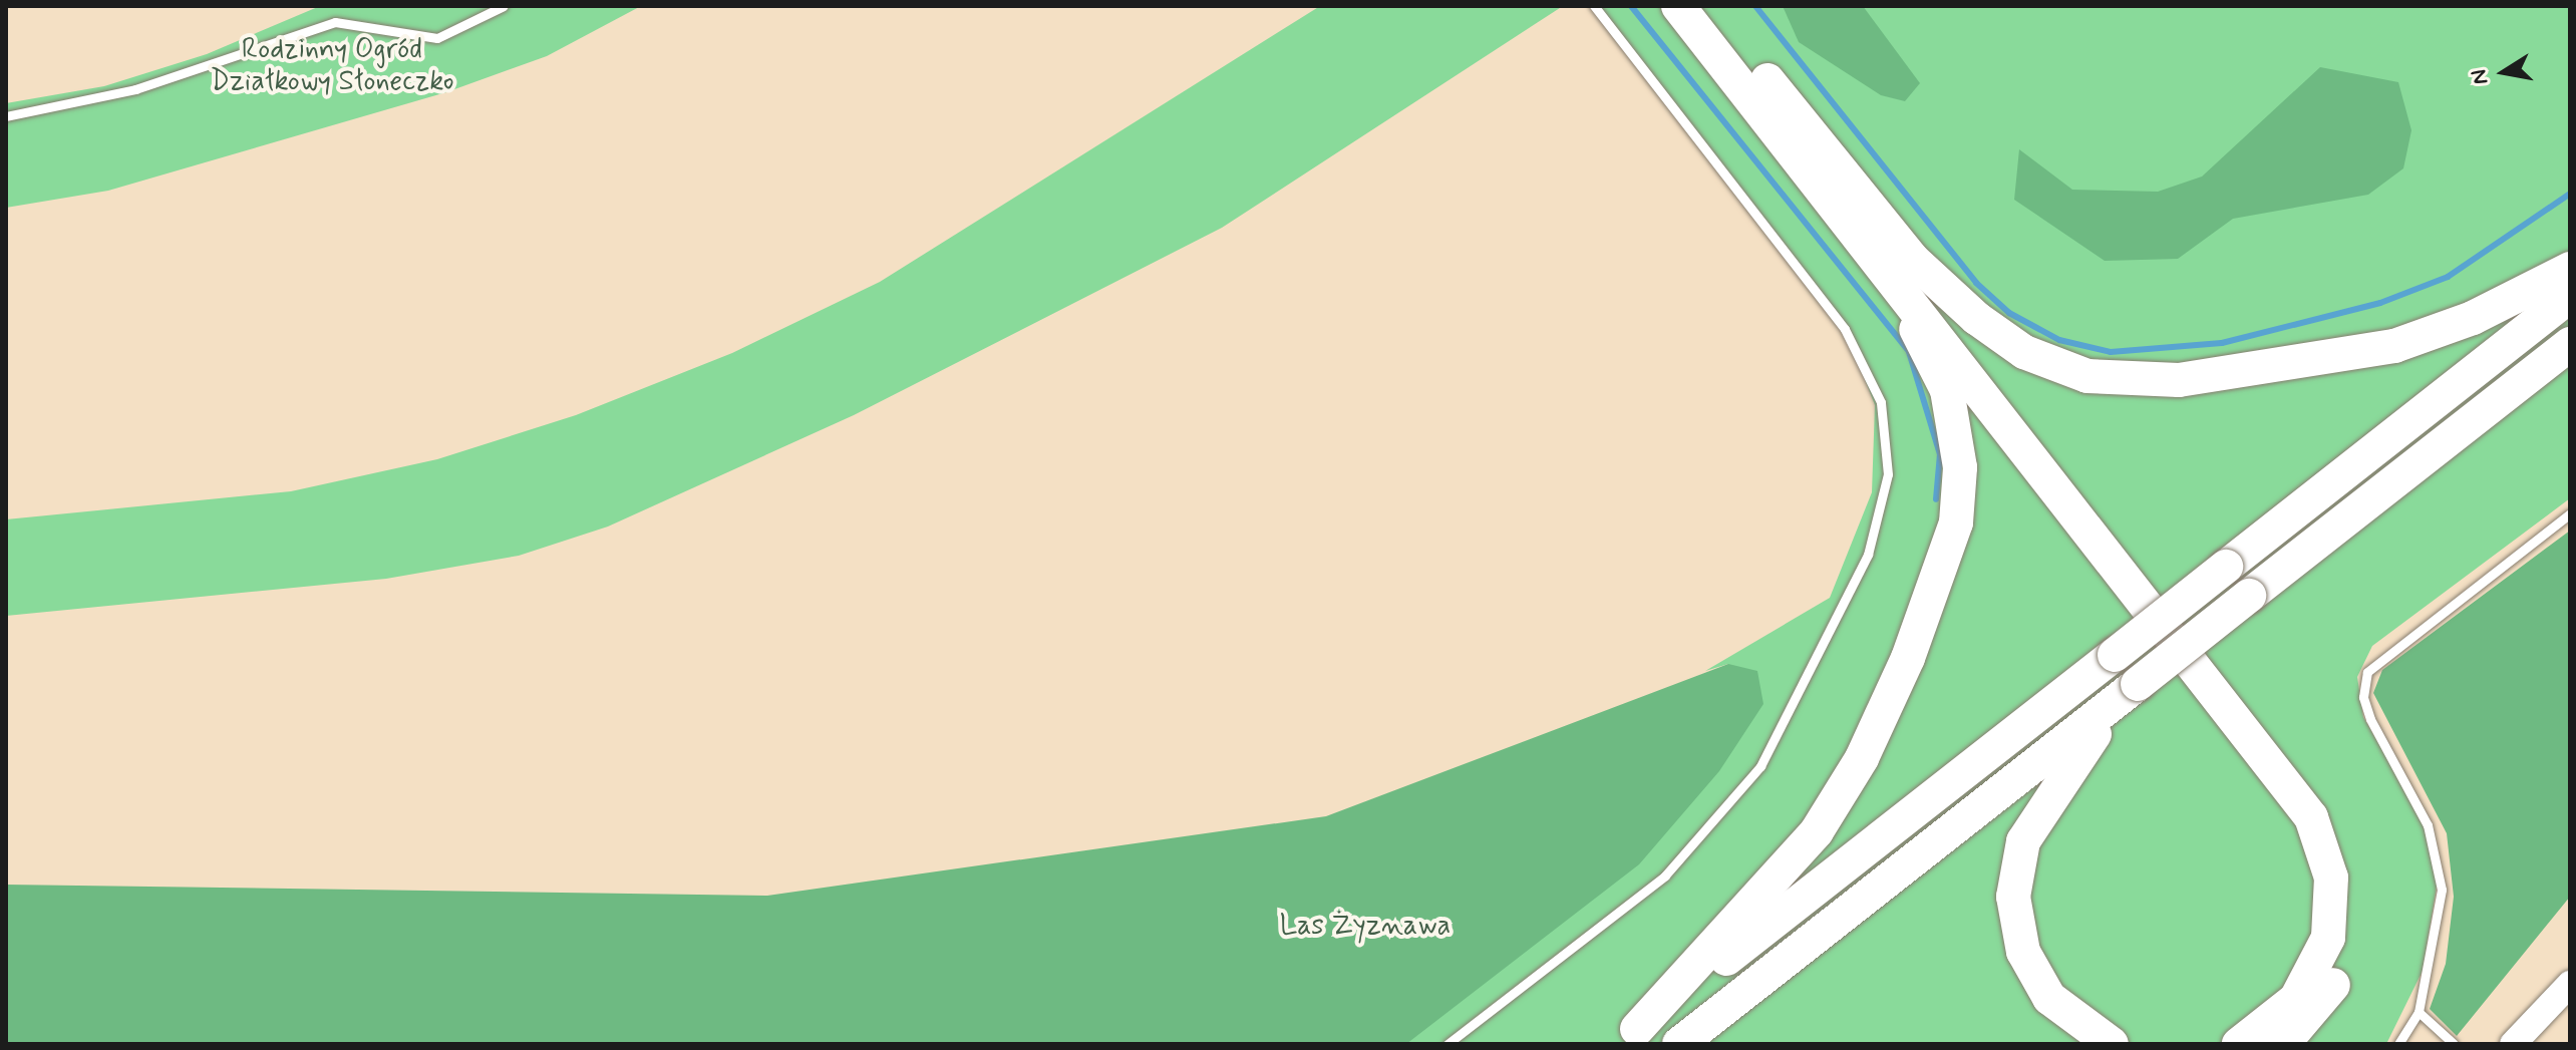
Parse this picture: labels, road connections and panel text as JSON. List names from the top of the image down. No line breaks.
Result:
{"parks":["Rodzinny Ogród Działkowy Słoneczko","Las Żyznawa"],"north":"left"}
